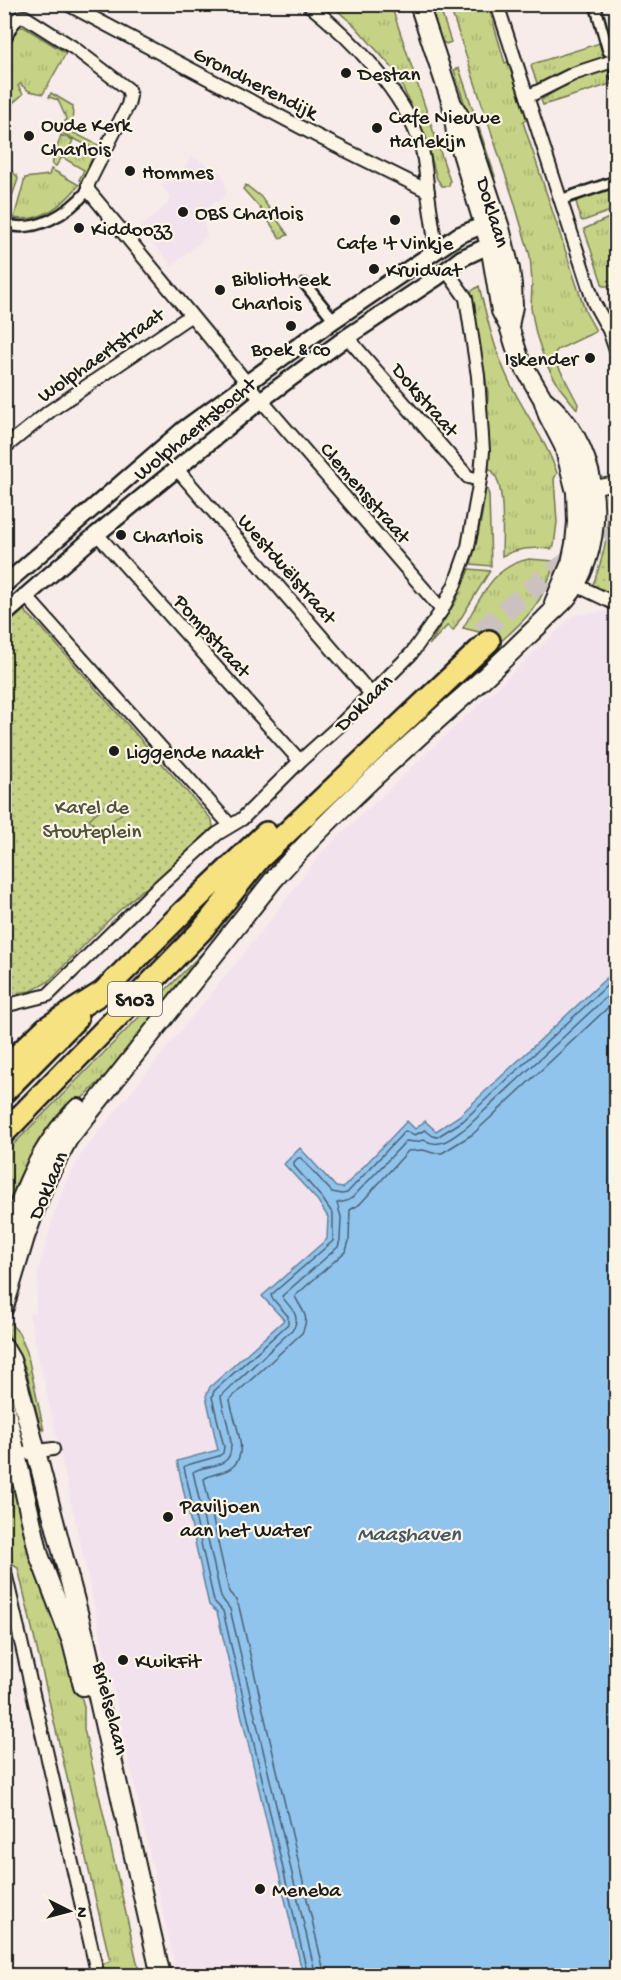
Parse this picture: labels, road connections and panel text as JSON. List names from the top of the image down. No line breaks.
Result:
{"streets":{"highway":["Doklaan","S103"],"main road":["Brielselaan"],"street":["Grondherendijk","Wolphaertstraat","Dokstraat","Wolphaertsbocht","Clemensstraat","Westduëlstraat","Pompstraat"]},"crossings":[["Doklaan","Dokstraat"],["Doklaan","Wolphaertsbocht"],["Doklaan","Clemensstraat"],["Doklaan","Westduëlstraat"],["Doklaan","Pompstraat"],["Dokstraat","Wolphaertsbocht"],["Wolphaertsbocht","Clemensstraat"],["Wolphaertsbocht","Westduëlstraat"],["Wolphaertsbocht","Pompstraat"]],"water":["Maashaven"],"parks":["Karel de Stouteplein"],"places":["Destan","Cafe Nieuwe Harlekijn","Oude Kerk Charlois","Hommes","OBS Charlois","Cafe 't Vinkje","Kiddoozz","Kruidvat","Bibliotheek Charlois","Boek & co","Iskender","Charlois","Liggende naakt","Paviljoen aan het Water","KwikFit","Meneba"],"north":"right"}
